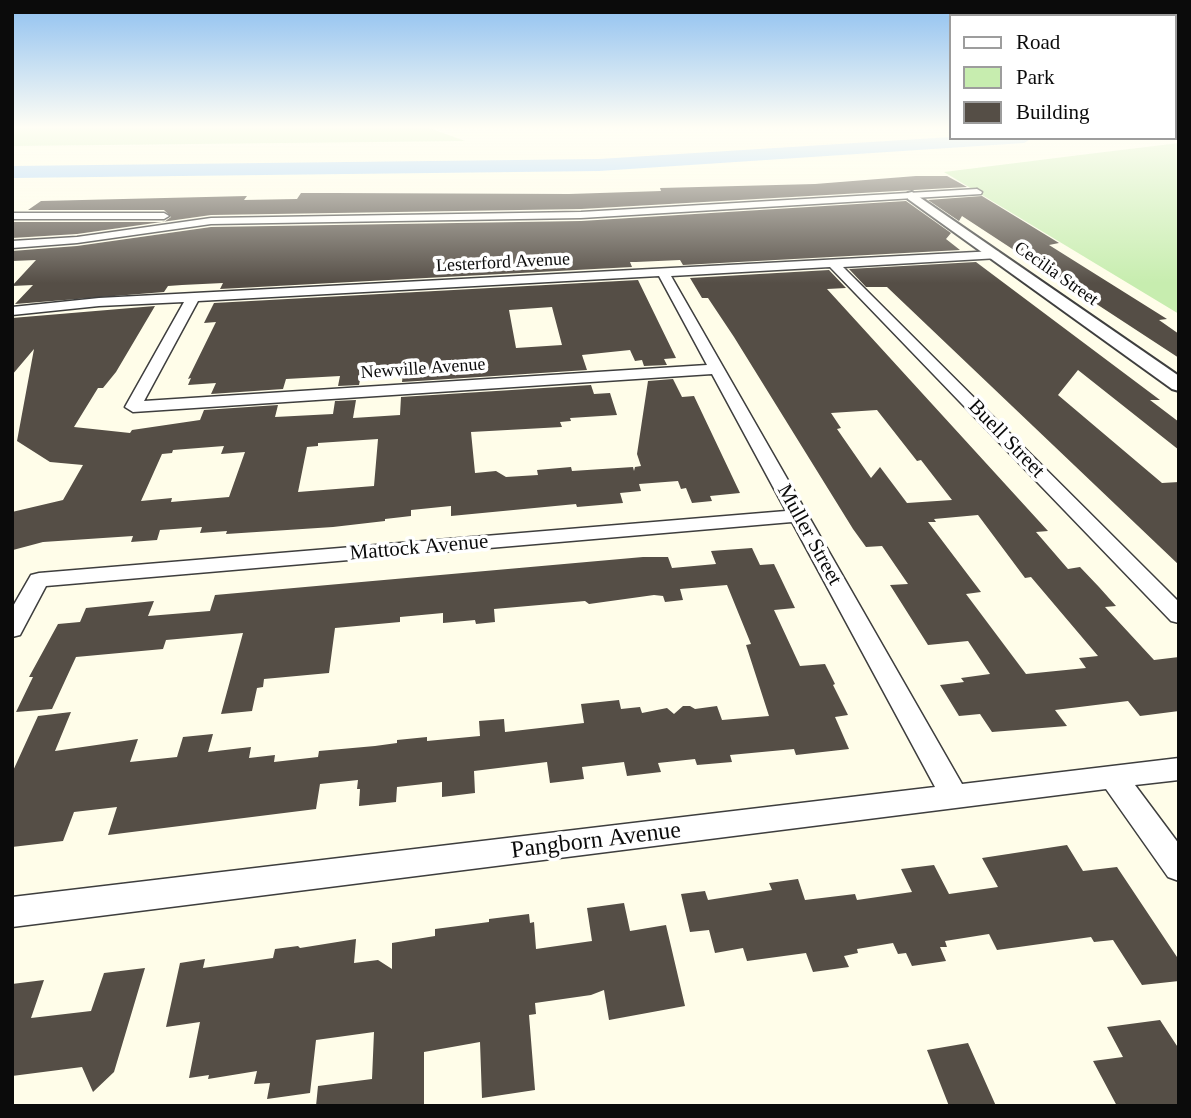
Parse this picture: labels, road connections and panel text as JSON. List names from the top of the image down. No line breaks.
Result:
{"streets":{"street":["Lesterford Avenue","Cecilia Street","Newville Avenue","Buell Street","Muller Street","Mattock Avenue","Pangborn Avenue"]},"crossings":[["Lesterford Avenue","Cecilia Street"],["Lesterford Avenue","Newville Avenue"],["Lesterford Avenue","Buell Street"],["Lesterford Avenue","Muller Street"],["Newville Avenue","Muller Street"],["Muller Street","Mattock Avenue"],["Muller Street","Pangborn Avenue"]],"legend":["Road","Park","Building"]}
